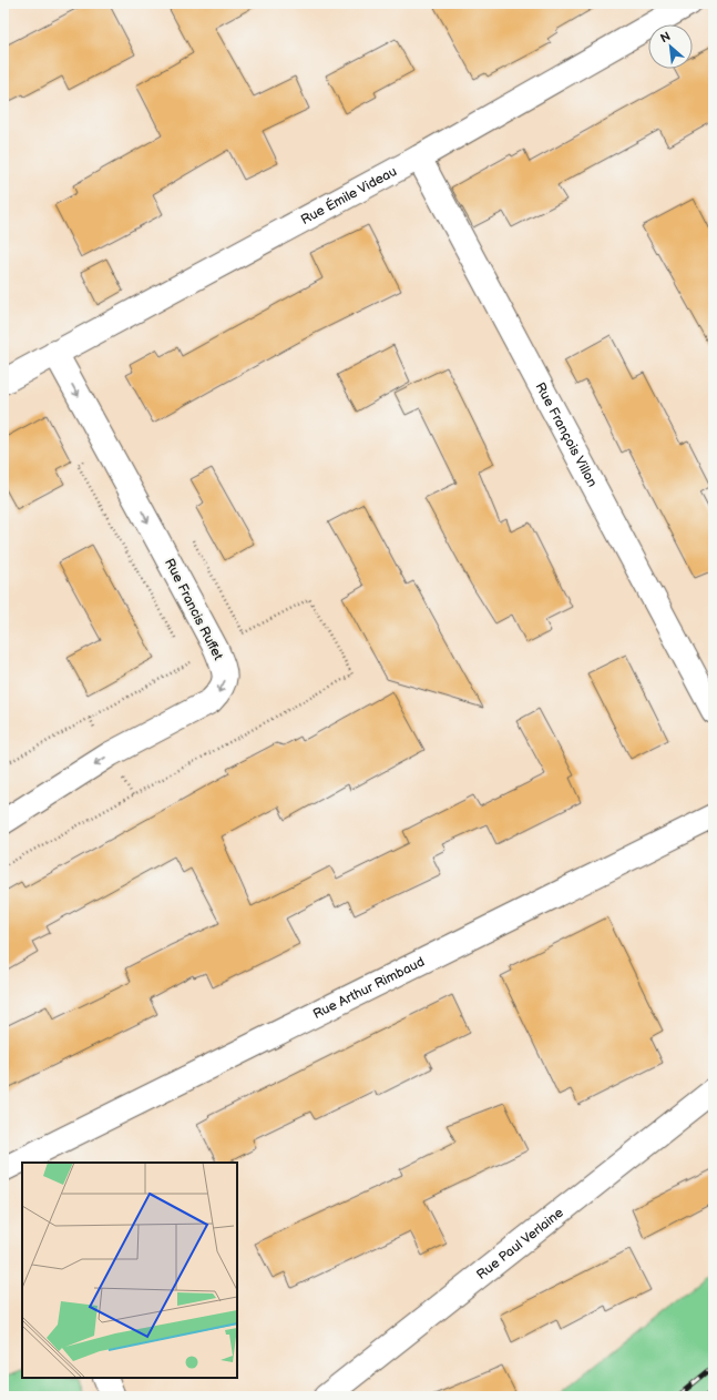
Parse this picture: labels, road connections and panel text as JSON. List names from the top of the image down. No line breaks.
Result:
{"streets":{"street":["Rue Émile Videau","Rue François Villon","Rue Francis Ruffet","Rue Arthur Rimbaud","Rue Paul Verlaine"]},"crossings":[["Rue Émile Videau","Rue François Villon"],["Rue Émile Videau","Rue Francis Ruffet"]],"north":"top left"}
